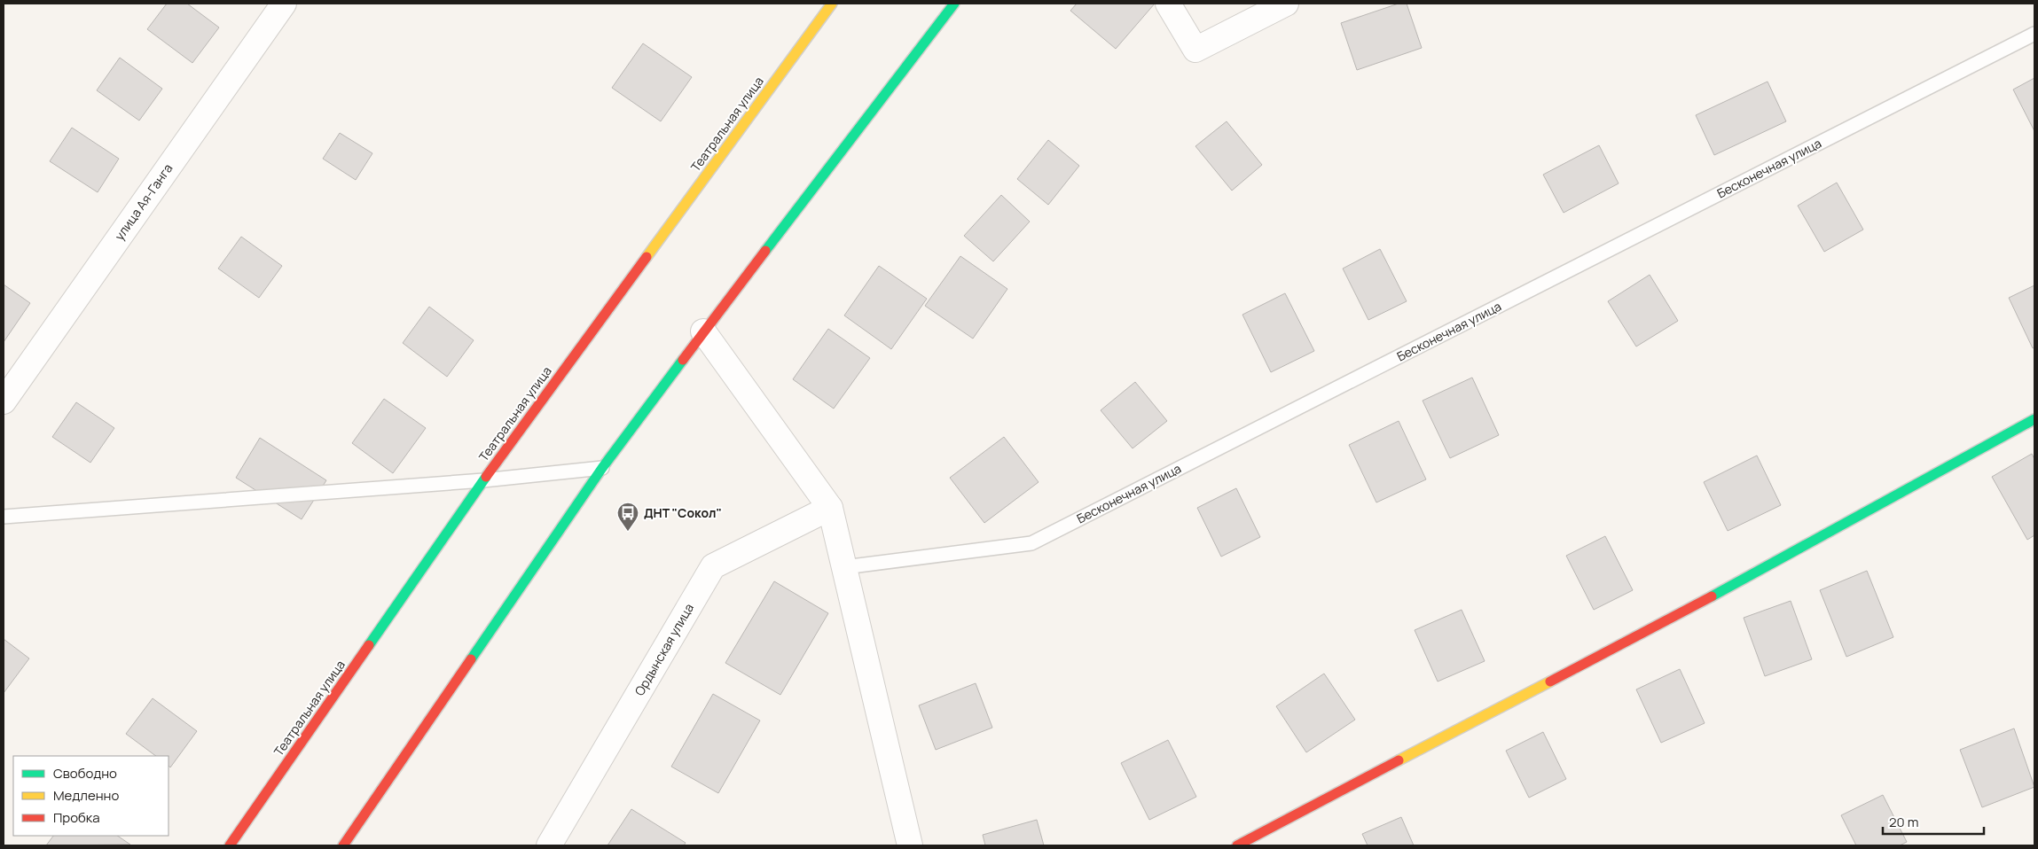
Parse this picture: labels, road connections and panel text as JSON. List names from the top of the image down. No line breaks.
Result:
{"streets":{"street":["Театральная улица","улица Ая-Ганга","Ордынская улица"],"lane":["Бесконечная улица"]},"places":{"bus stop":["ДНТ \"Сокол\""]},"legend":["Свободно","Медленно","Пробка"],"scale_bar":"20 m"}
